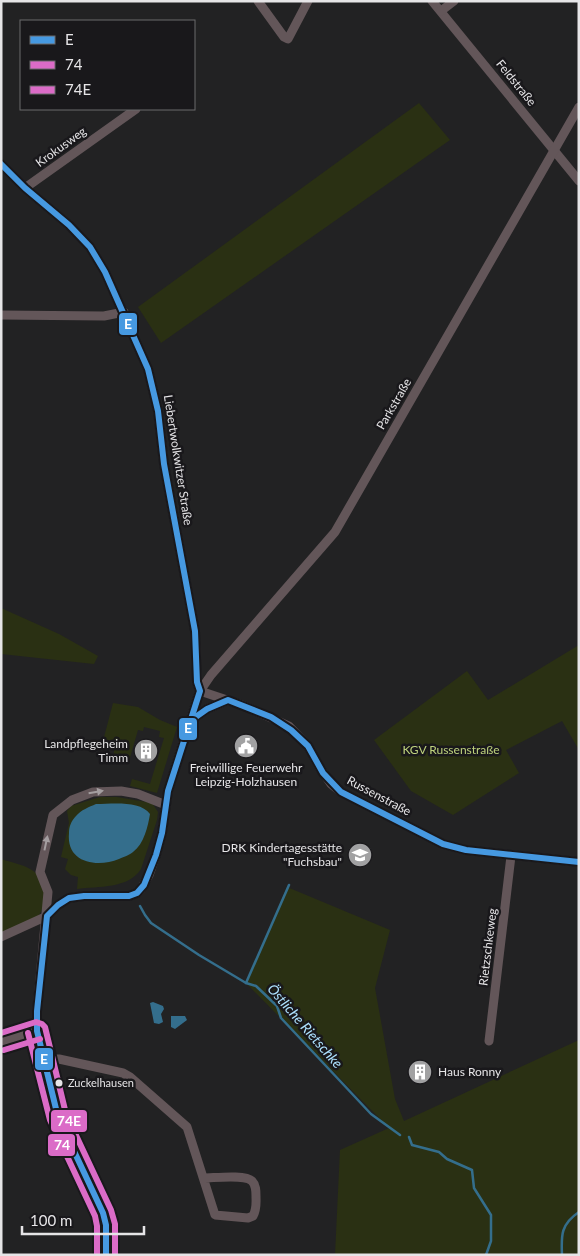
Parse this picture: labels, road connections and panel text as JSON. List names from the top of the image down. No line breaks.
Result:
{"streets":{"street":["Feldstraße","Krokusweg","Parkstraße","Liebertwolkwitzer Straße","Russenstraße","Rietzschkeweg"]},"crossings":[["Feldstraße","Parkstraße"],["Krokusweg","Liebertwolkwitzer Straße"],["Parkstraße","Liebertwolkwitzer Straße"],["Parkstraße","Russenstraße"],["Liebertwolkwitzer Straße","Russenstraße"],["Russenstraße","Rietzschkeweg"]],"water":["Östliche Rietschke"],"parks":["KGV Russenstraße"],"places":{"public building":["Freiwillige Feuerwehr Leipzig-Holzhausen"],"building":["Landpflegeheim Timm","Haus Ronny"],"school or university":["DRK Kindertagesstätte \"Fuchsbau\""],"other":["Zuckelhausen"]},"lines":["transit line E","transit line 74E","transit line 74"],"legend":["E","74","74E"],"scale_bar":"100 m"}
